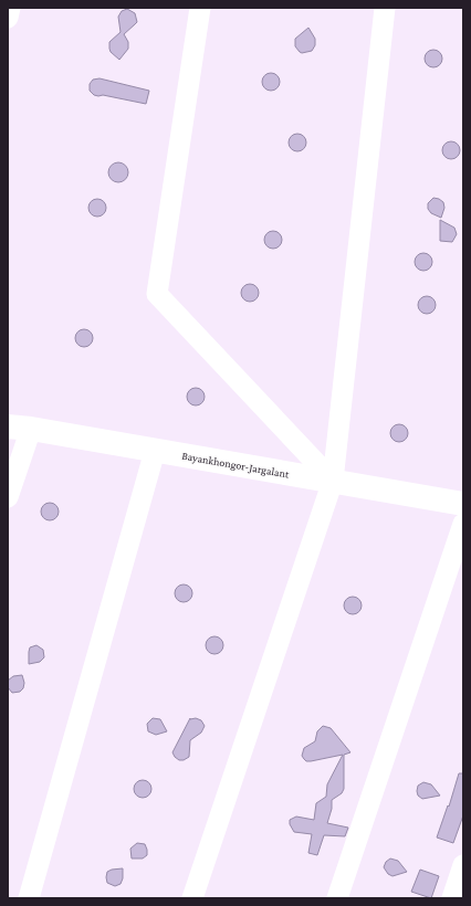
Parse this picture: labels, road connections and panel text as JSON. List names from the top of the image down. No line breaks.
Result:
{"streets":{"street":["Bayankhongor-Jargalant"]}}
